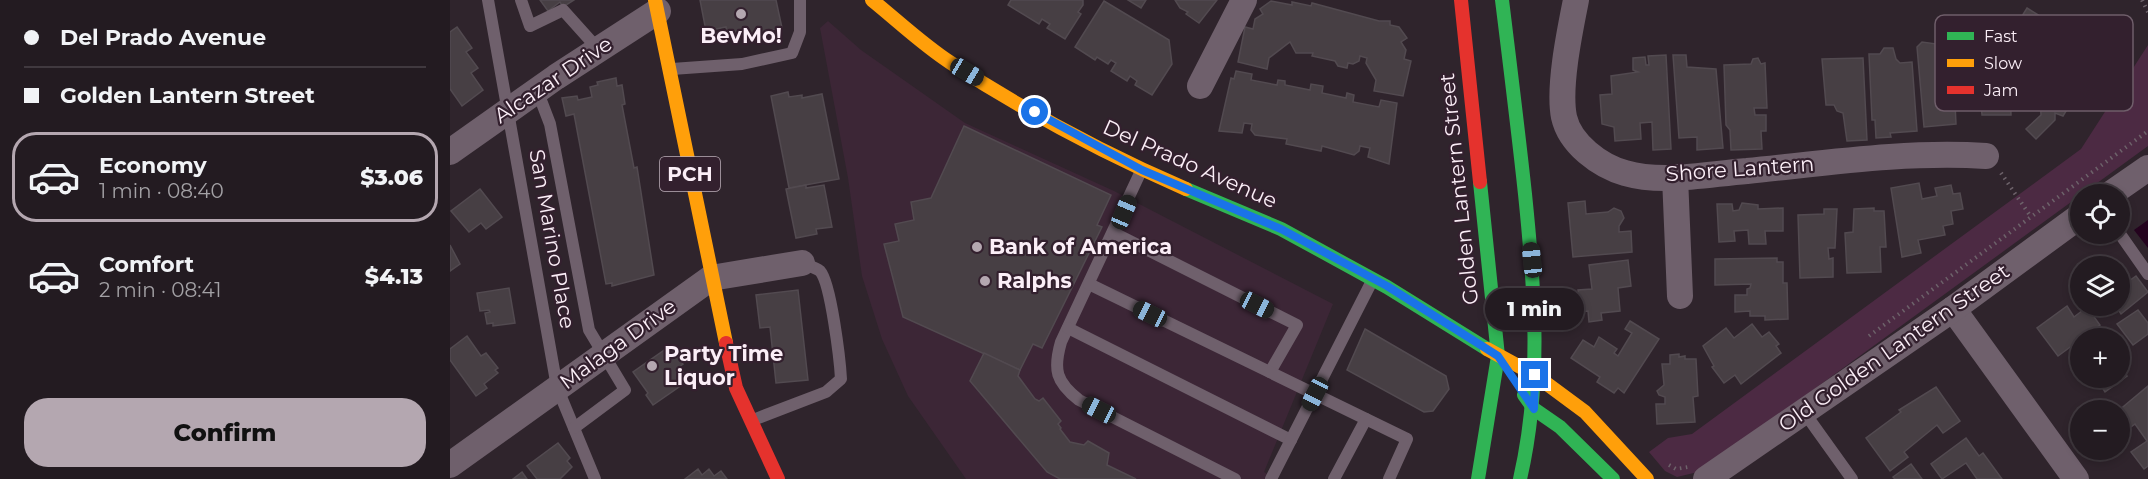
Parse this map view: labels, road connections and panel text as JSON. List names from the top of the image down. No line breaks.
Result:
{"streets":{"main road":["Del Prado Avenue","PCH","Golden Lantern Street"],"street":["Alcazar Drive","Shore Lantern","Malaga Drive","Old Golden Lantern Street"],"lane":["San Marino Place"]},"crossings":[["Alcazar Drive","PCH"],["Alcazar Drive","San Marino Place"],["Del Prado Avenue","Golden Lantern Street"],["PCH","Malaga Drive"],["San Marino Place","Malaga Drive"]],"places":["BevMo!","Bank of America","Ralphs","Party Time Liquor"],"legend":["Fast","Slow","Jam"],"page":{"banner":["Del Prado Avenue","Golden Lantern Street"],"list":[{"name":"Economy","note":"1 min · 08:40","value":"$3.06"},{"name":"Comfort","note":"2 min · 08:41","value":"$4.13"}],"map_buttons":["+","−"],"bubble":"1 min","buttons":"Confirm"}}
